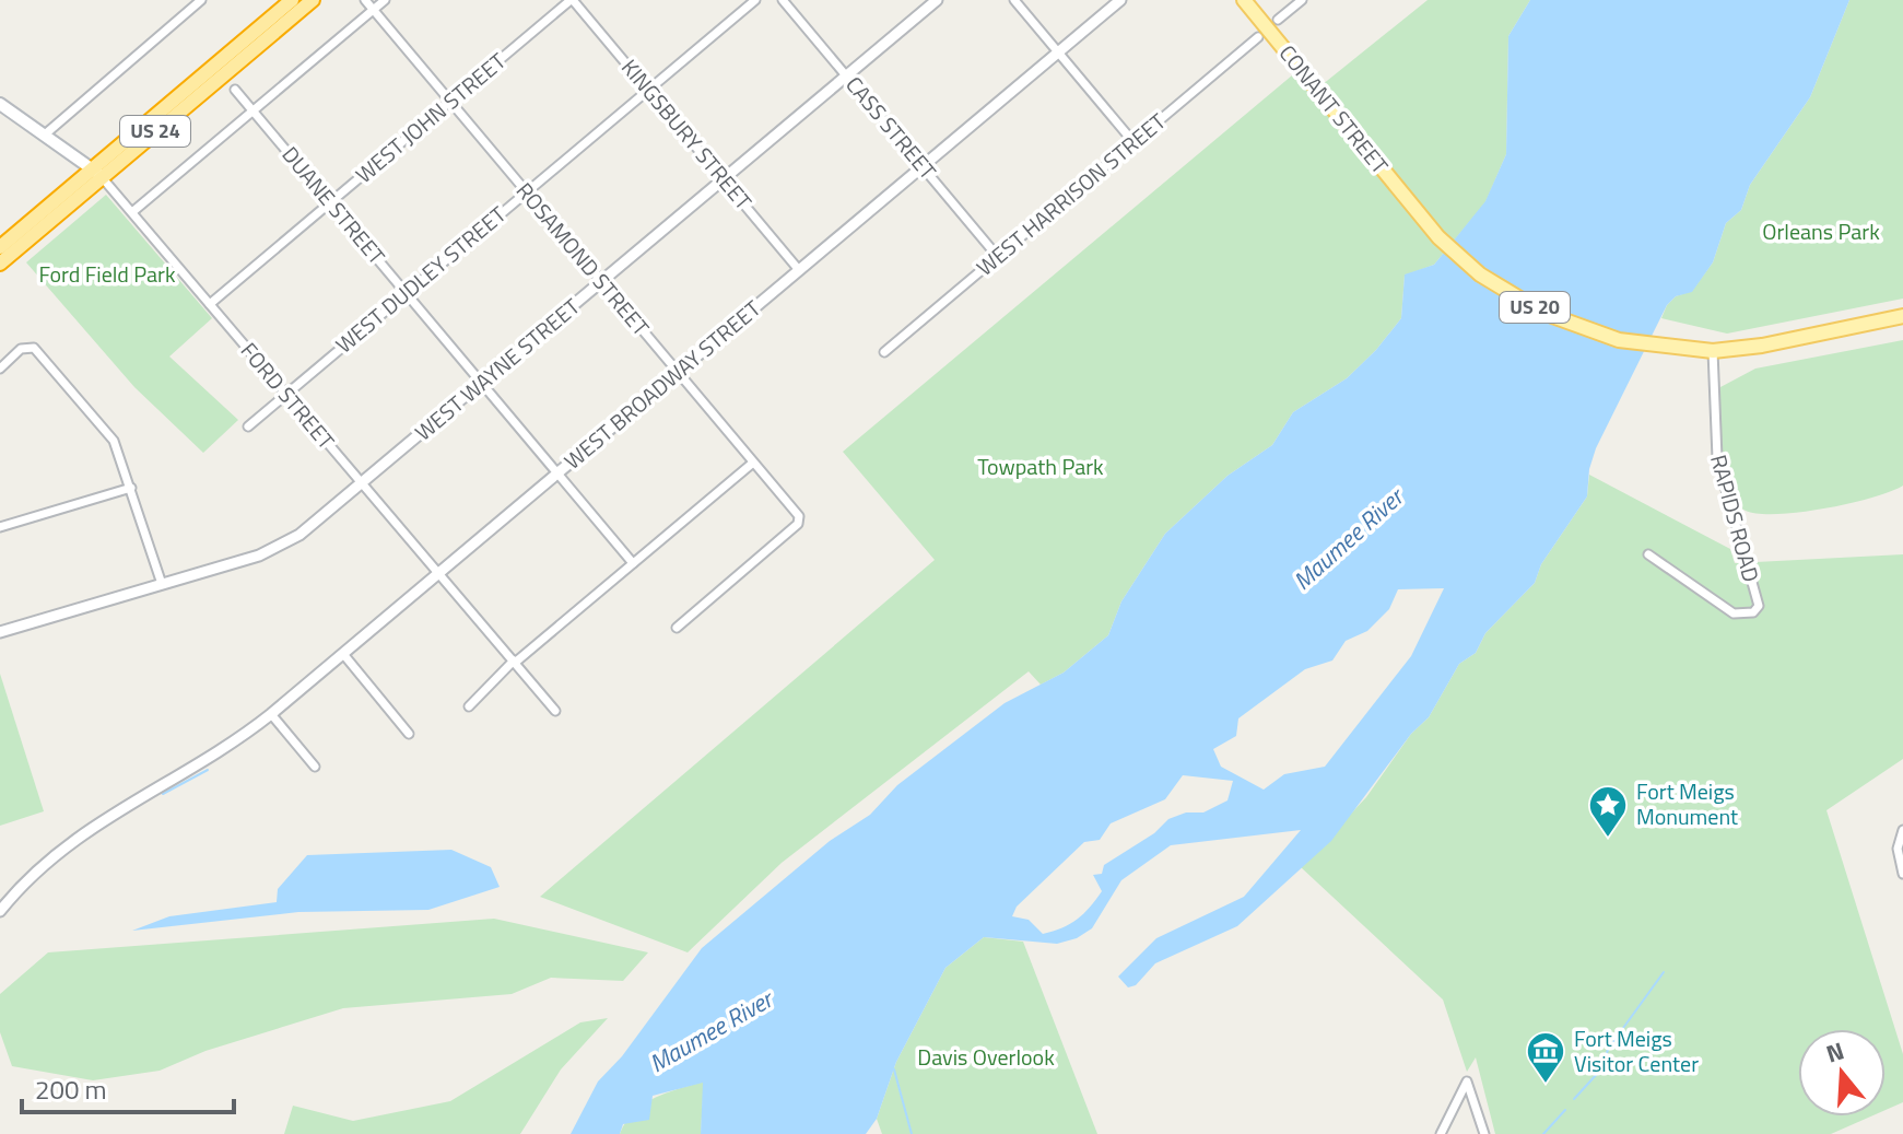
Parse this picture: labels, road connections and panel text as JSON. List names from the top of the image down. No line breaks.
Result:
{"streets":{"highway":["US 24"],"main road":["CONANT STREET","US 20","FORD STREET"],"street":["WEST JOHN STREET","CASS STREET","KINGSBURY STREET","WEST HARRISON STREET","DUANE STREET","ROSAMOND STREET","WEST DUDLEY STREET","WEST WAYNE STREET","WEST BROADWAY STREET","RAPIDS ROAD"]},"crossings":[["CONANT STREET","US 20"],["CONANT STREET","RAPIDS ROAD"],["WEST JOHN STREET","KINGSBURY STREET"],["WEST JOHN STREET","DUANE STREET"],["WEST JOHN STREET","ROSAMOND STREET"],["WEST JOHN STREET","FORD STREET"],["CASS STREET","WEST HARRISON STREET"],["CASS STREET","WEST WAYNE STREET"],["CASS STREET","WEST BROADWAY STREET"],["US 24","FORD STREET"],["KINGSBURY STREET","WEST DUDLEY STREET"],["KINGSBURY STREET","WEST WAYNE STREET"],["KINGSBURY STREET","WEST BROADWAY STREET"],["DUANE STREET","WEST DUDLEY STREET"],["DUANE STREET","WEST WAYNE STREET"],["DUANE STREET","WEST BROADWAY STREET"],["ROSAMOND STREET","WEST DUDLEY STREET"],["ROSAMOND STREET","WEST WAYNE STREET"],["ROSAMOND STREET","WEST BROADWAY STREET"],["WEST DUDLEY STREET","FORD STREET"],["US 20","RAPIDS ROAD"],["WEST WAYNE STREET","FORD STREET"],["WEST BROADWAY STREET","FORD STREET"]],"water":["Maumee River"],"parks":["Orleans Park","Ford Field Park","Towpath Park","Davis Overlook"],"places":{"place":["Fort Meigs Monument"],"museum":["Fort Meigs Visitor Center"]},"scale_bar":"200 m","north":"top"}
